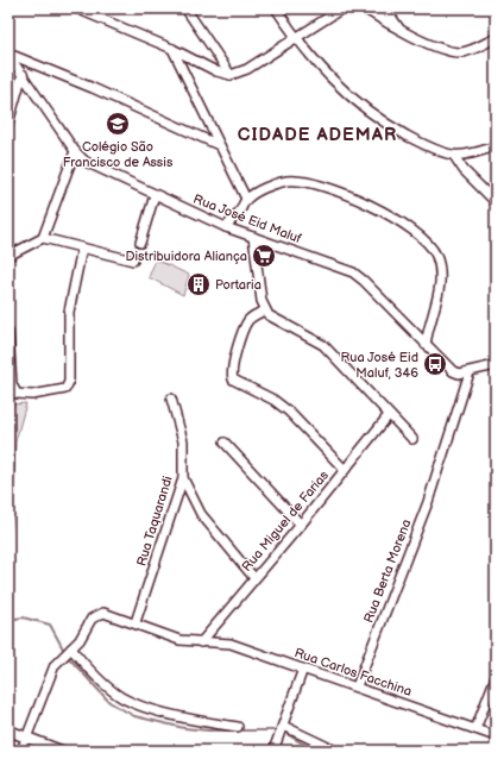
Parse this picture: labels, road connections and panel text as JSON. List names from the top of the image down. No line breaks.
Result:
{"streets":{"street":["Rua José Eid Maluf","Rua Taquarandi","Rua Miguel de Farias","Rua Berta Morena","Rua Carlos Facchina"]},"crossings":[["Rua José Eid Maluf","Rua Berta Morena"],["Rua Taquarandi","Rua Carlos Facchina"],["Rua Miguel de Farias","Rua Carlos Facchina"],["Rua Berta Morena","Rua Carlos Facchina"]],"districts":["CIDADE ADEMAR"],"places":{"school or university":["Colégio São Francisco de Assis"],"supermarket":["Distribuidora Aliança"],"building":["Portaria"],"bus stop":["Rua José Eid Maluf, 346"]}}
